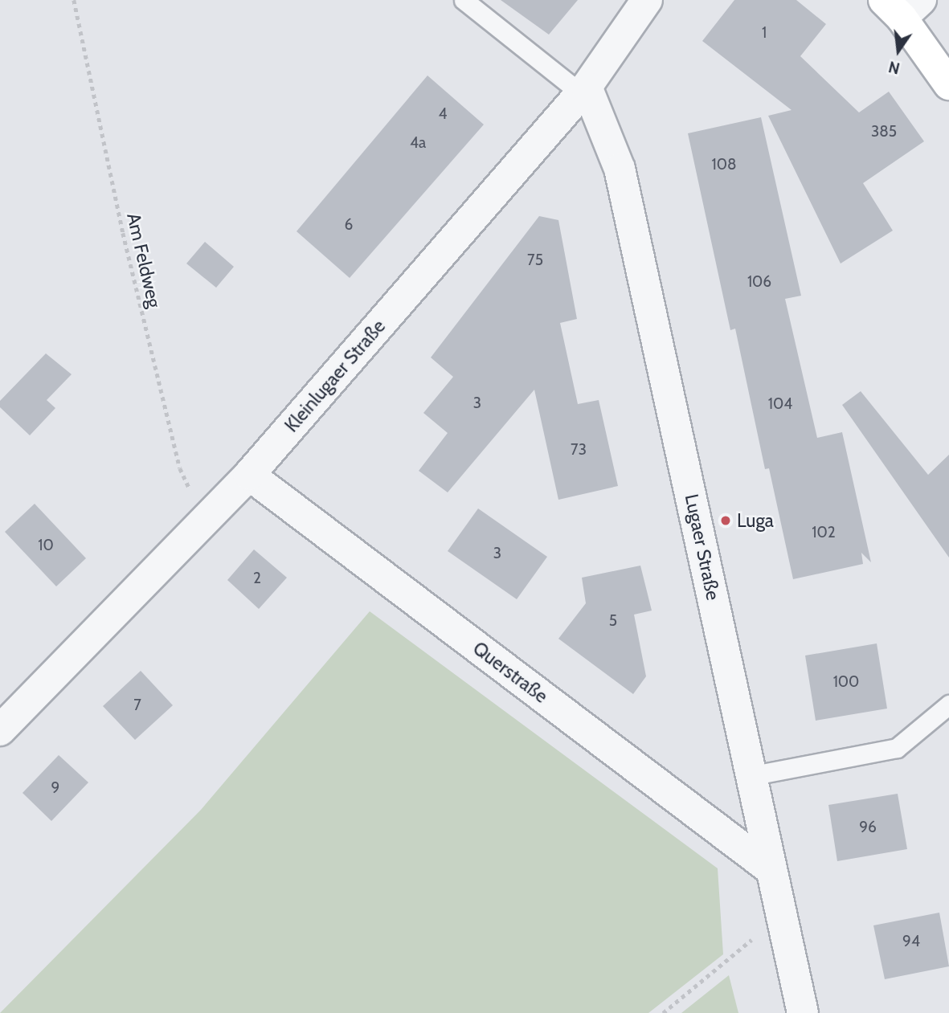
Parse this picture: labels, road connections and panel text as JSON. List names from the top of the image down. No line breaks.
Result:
{"streets":{"street":["Kleinlugaer Straße","Lugaer Straße","Querstraße"],"path":["Am Feldweg"]},"crossings":[["Am Feldweg","Kleinlugaer Straße"],["Kleinlugaer Straße","Lugaer Straße"],["Kleinlugaer Straße","Querstraße"],["Lugaer Straße","Querstraße"]],"places":["Luga"],"house_numbers":["1","4","385","4a","108","6","75","106","3","104","73","102","10","3","2","5","100","7","9","96","94"],"north":"bottom"}
